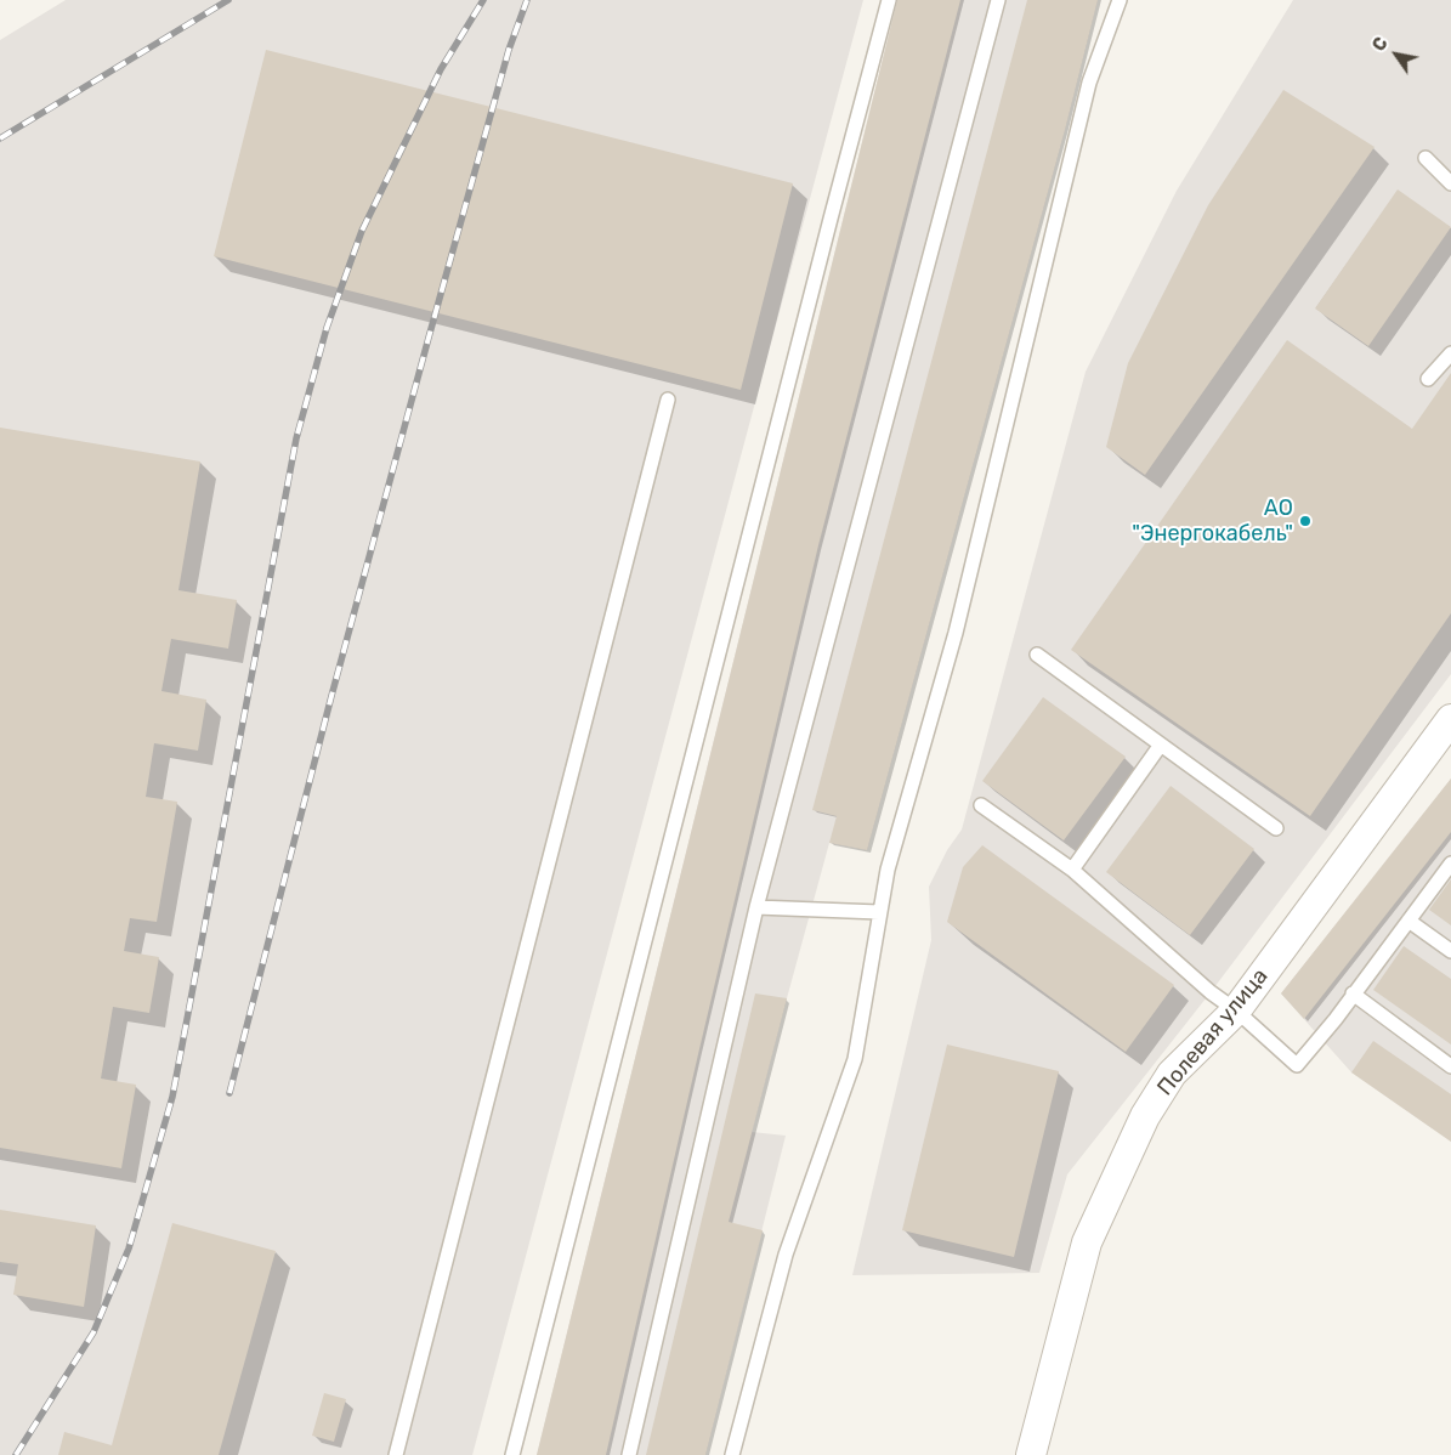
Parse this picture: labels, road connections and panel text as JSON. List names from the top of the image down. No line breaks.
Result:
{"streets":{"street":["Полевая улица"]},"places":["АО \"Энергокабель\""],"north":"top left"}
